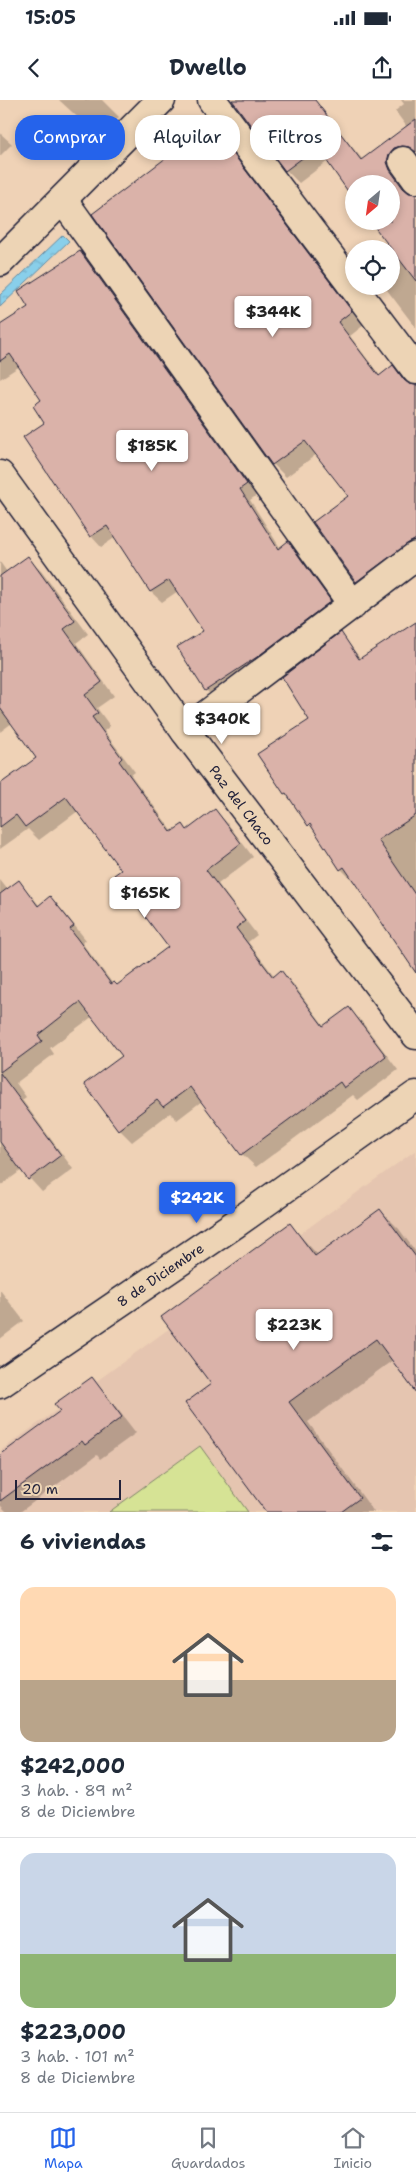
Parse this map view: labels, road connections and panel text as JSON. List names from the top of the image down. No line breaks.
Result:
{"streets":{"street":["Paz del Chaco","8 de Diciembre"]},"scale_bar":"20 m","north":"bottom left","page":{"status":"15:05","header":"Dwello","chip":["Comprar","Alquilar","Filtros"],"price":["$344K","$185K","$340K","$165K","$242K","$223K"],"scale":"20 m","heading":"6 viviendas","list":[{"name":"$242,000","note":"3 hab. · 89 m² · 8 de Diciembre"},{"name":"$223,000","note":"3 hab. · 101 m² · 8 de Diciembre"}],"tabs":["Mapa","Guardados","Inicio"]}}
